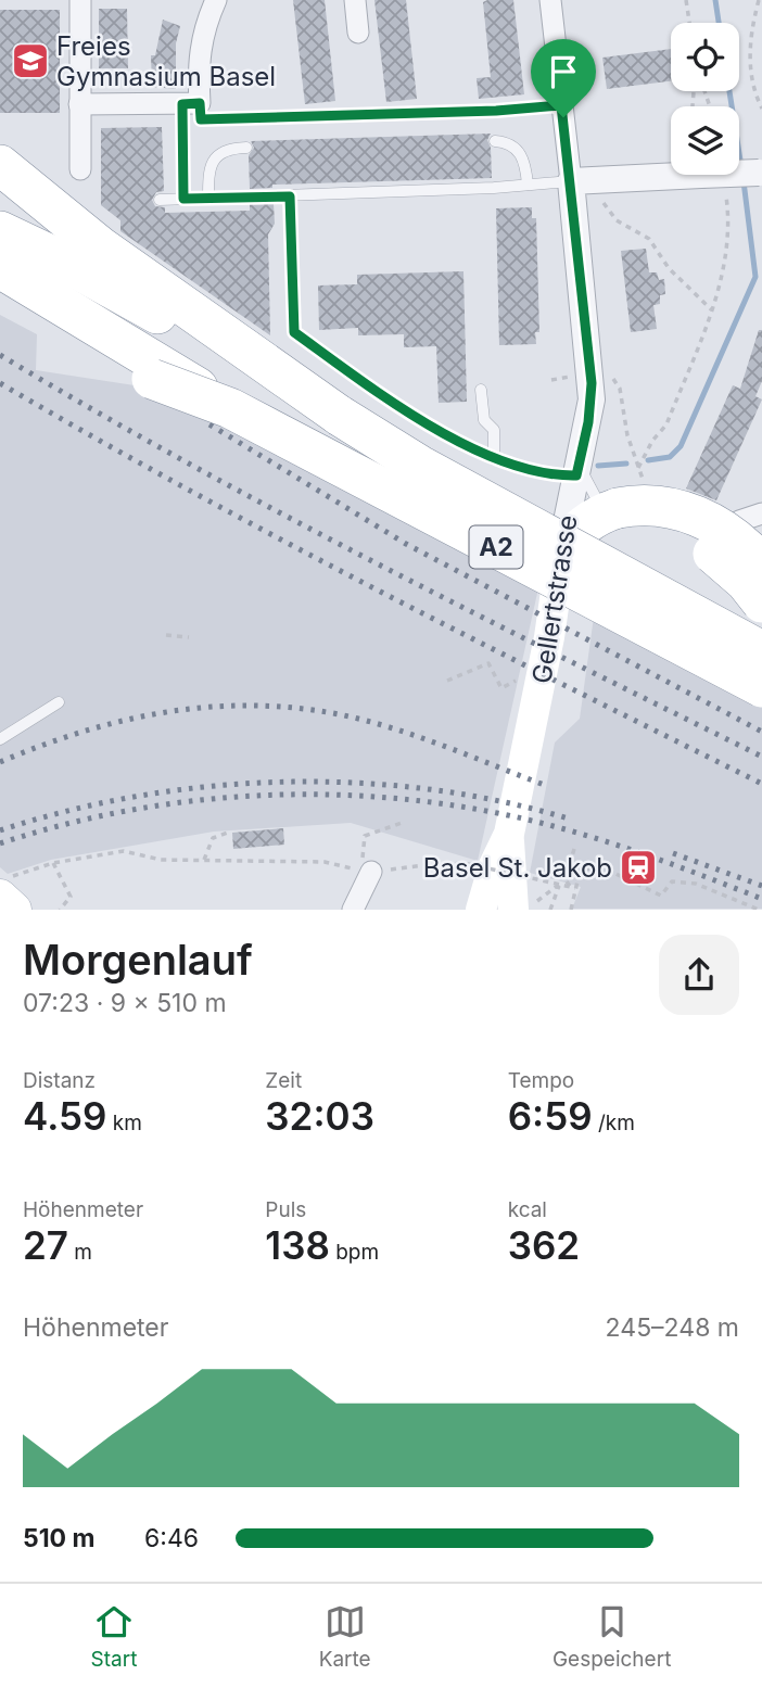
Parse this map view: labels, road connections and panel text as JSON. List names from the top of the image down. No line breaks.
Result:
{"streets":{"highway":["A2"],"main road":["Gellertstrasse"]},"places":{"school or university":["Freies Gymnasium Basel"],"station":["Basel St. Jakob"]},"page":{"heading":["Morgenlauf","07:23 · 9 × 510 m"],"stats":[["Distanz","4.59 km"],["Zeit","32:03"],["Tempo","6:59 /km"],["Höhenmeter","27 m"],["Puls","138 bpm"],["kcal","362"]],"chart":["Höhenmeter","245–248 m"],"list":[{"name":"510 m","note":"6:46"}],"tabs":["Start","Karte","Gespeichert"]}}
